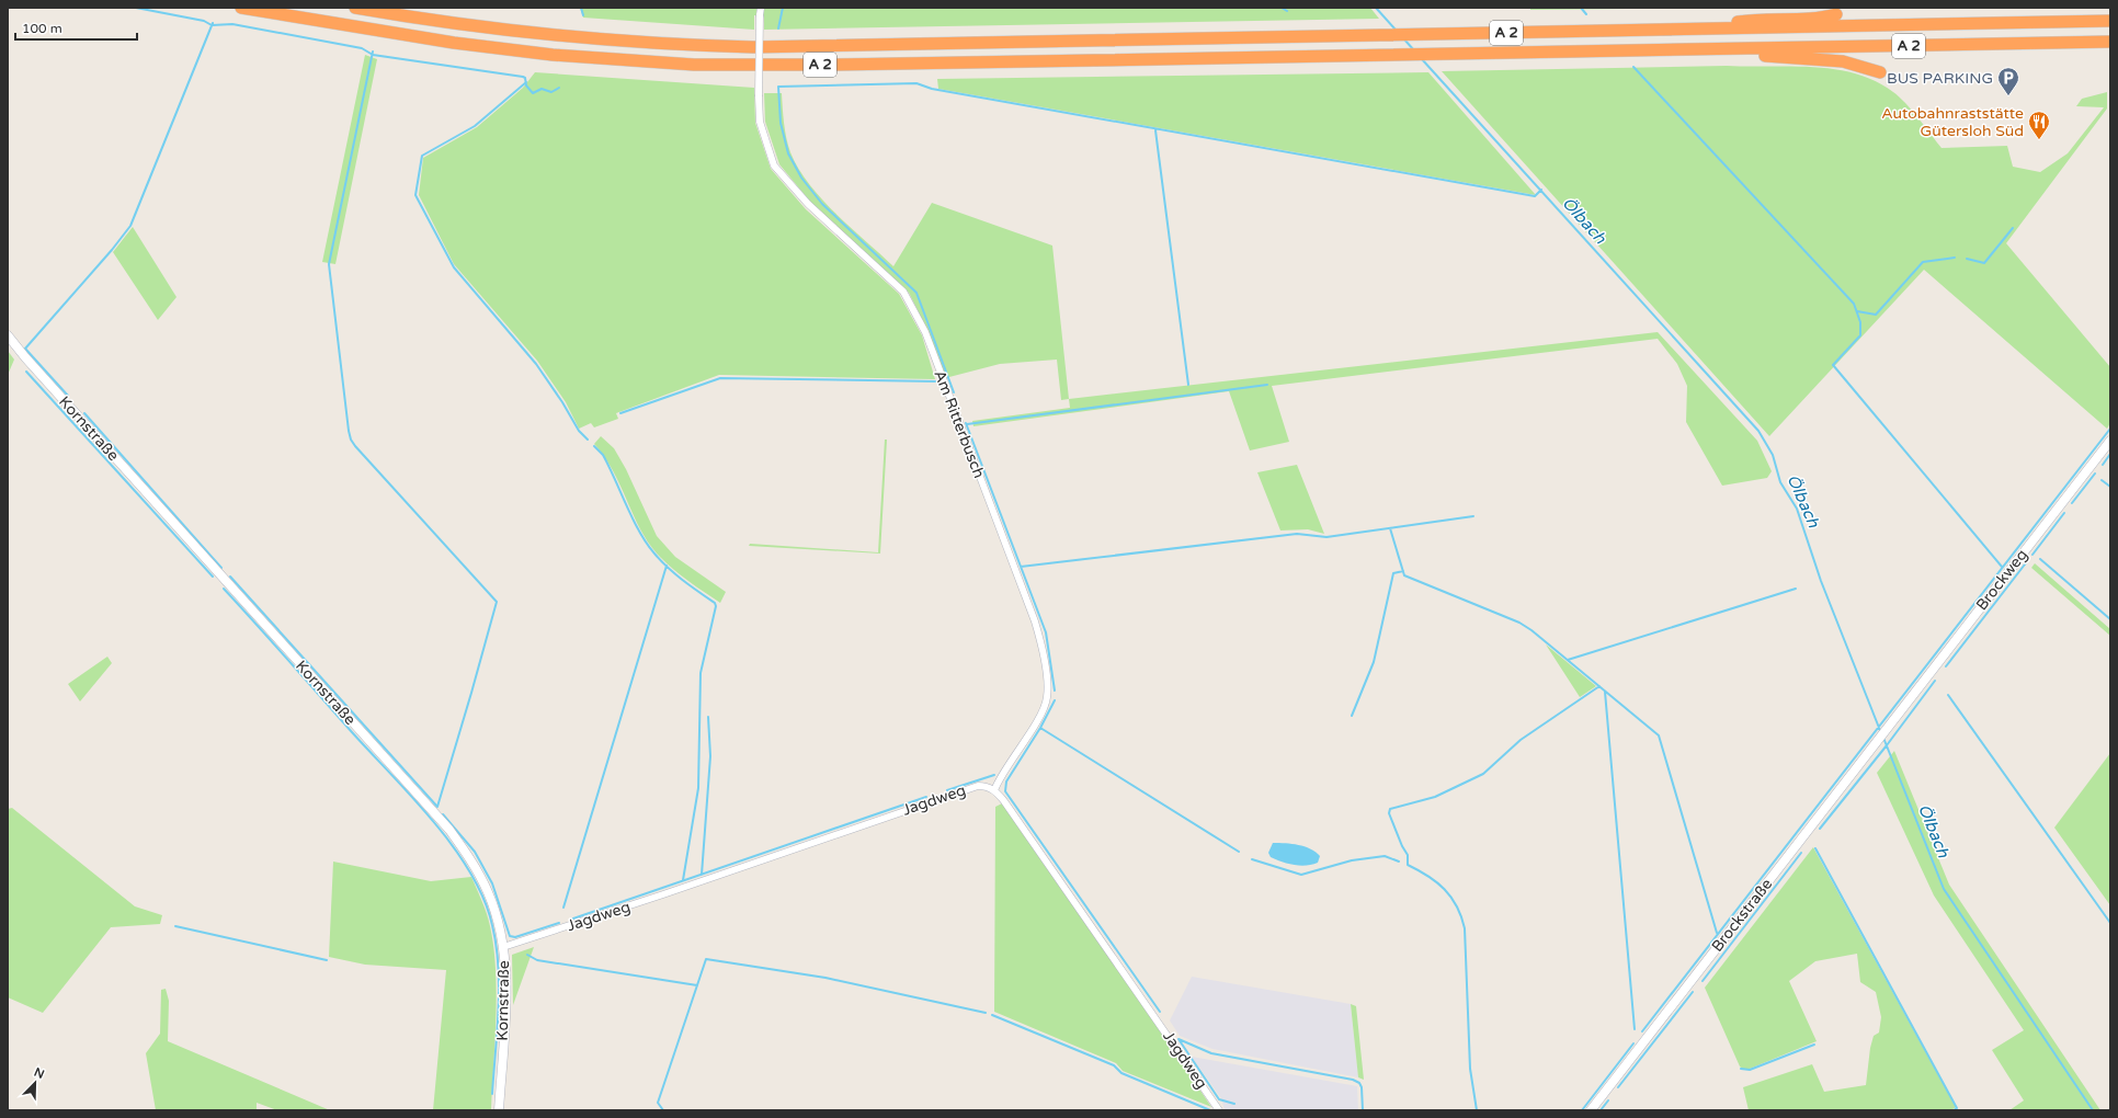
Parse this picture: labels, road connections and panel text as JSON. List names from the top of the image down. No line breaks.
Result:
{"streets":{"highway":["A 2"],"street":["Am Ritterbusch","Kornstraße","Brockweg","Jagdweg","Brockstraße"]},"crossings":[["Am Ritterbusch","Jagdweg"],["Kornstraße","Jagdweg"],["Brockweg","Brockstraße"]],"water":["Ölbach"],"places":{"parking":["BUS PARKING"],"restaurant":["Autobahnraststätte Gütersloh Süd"]},"scale_bar":"100 m","north":"top right"}
